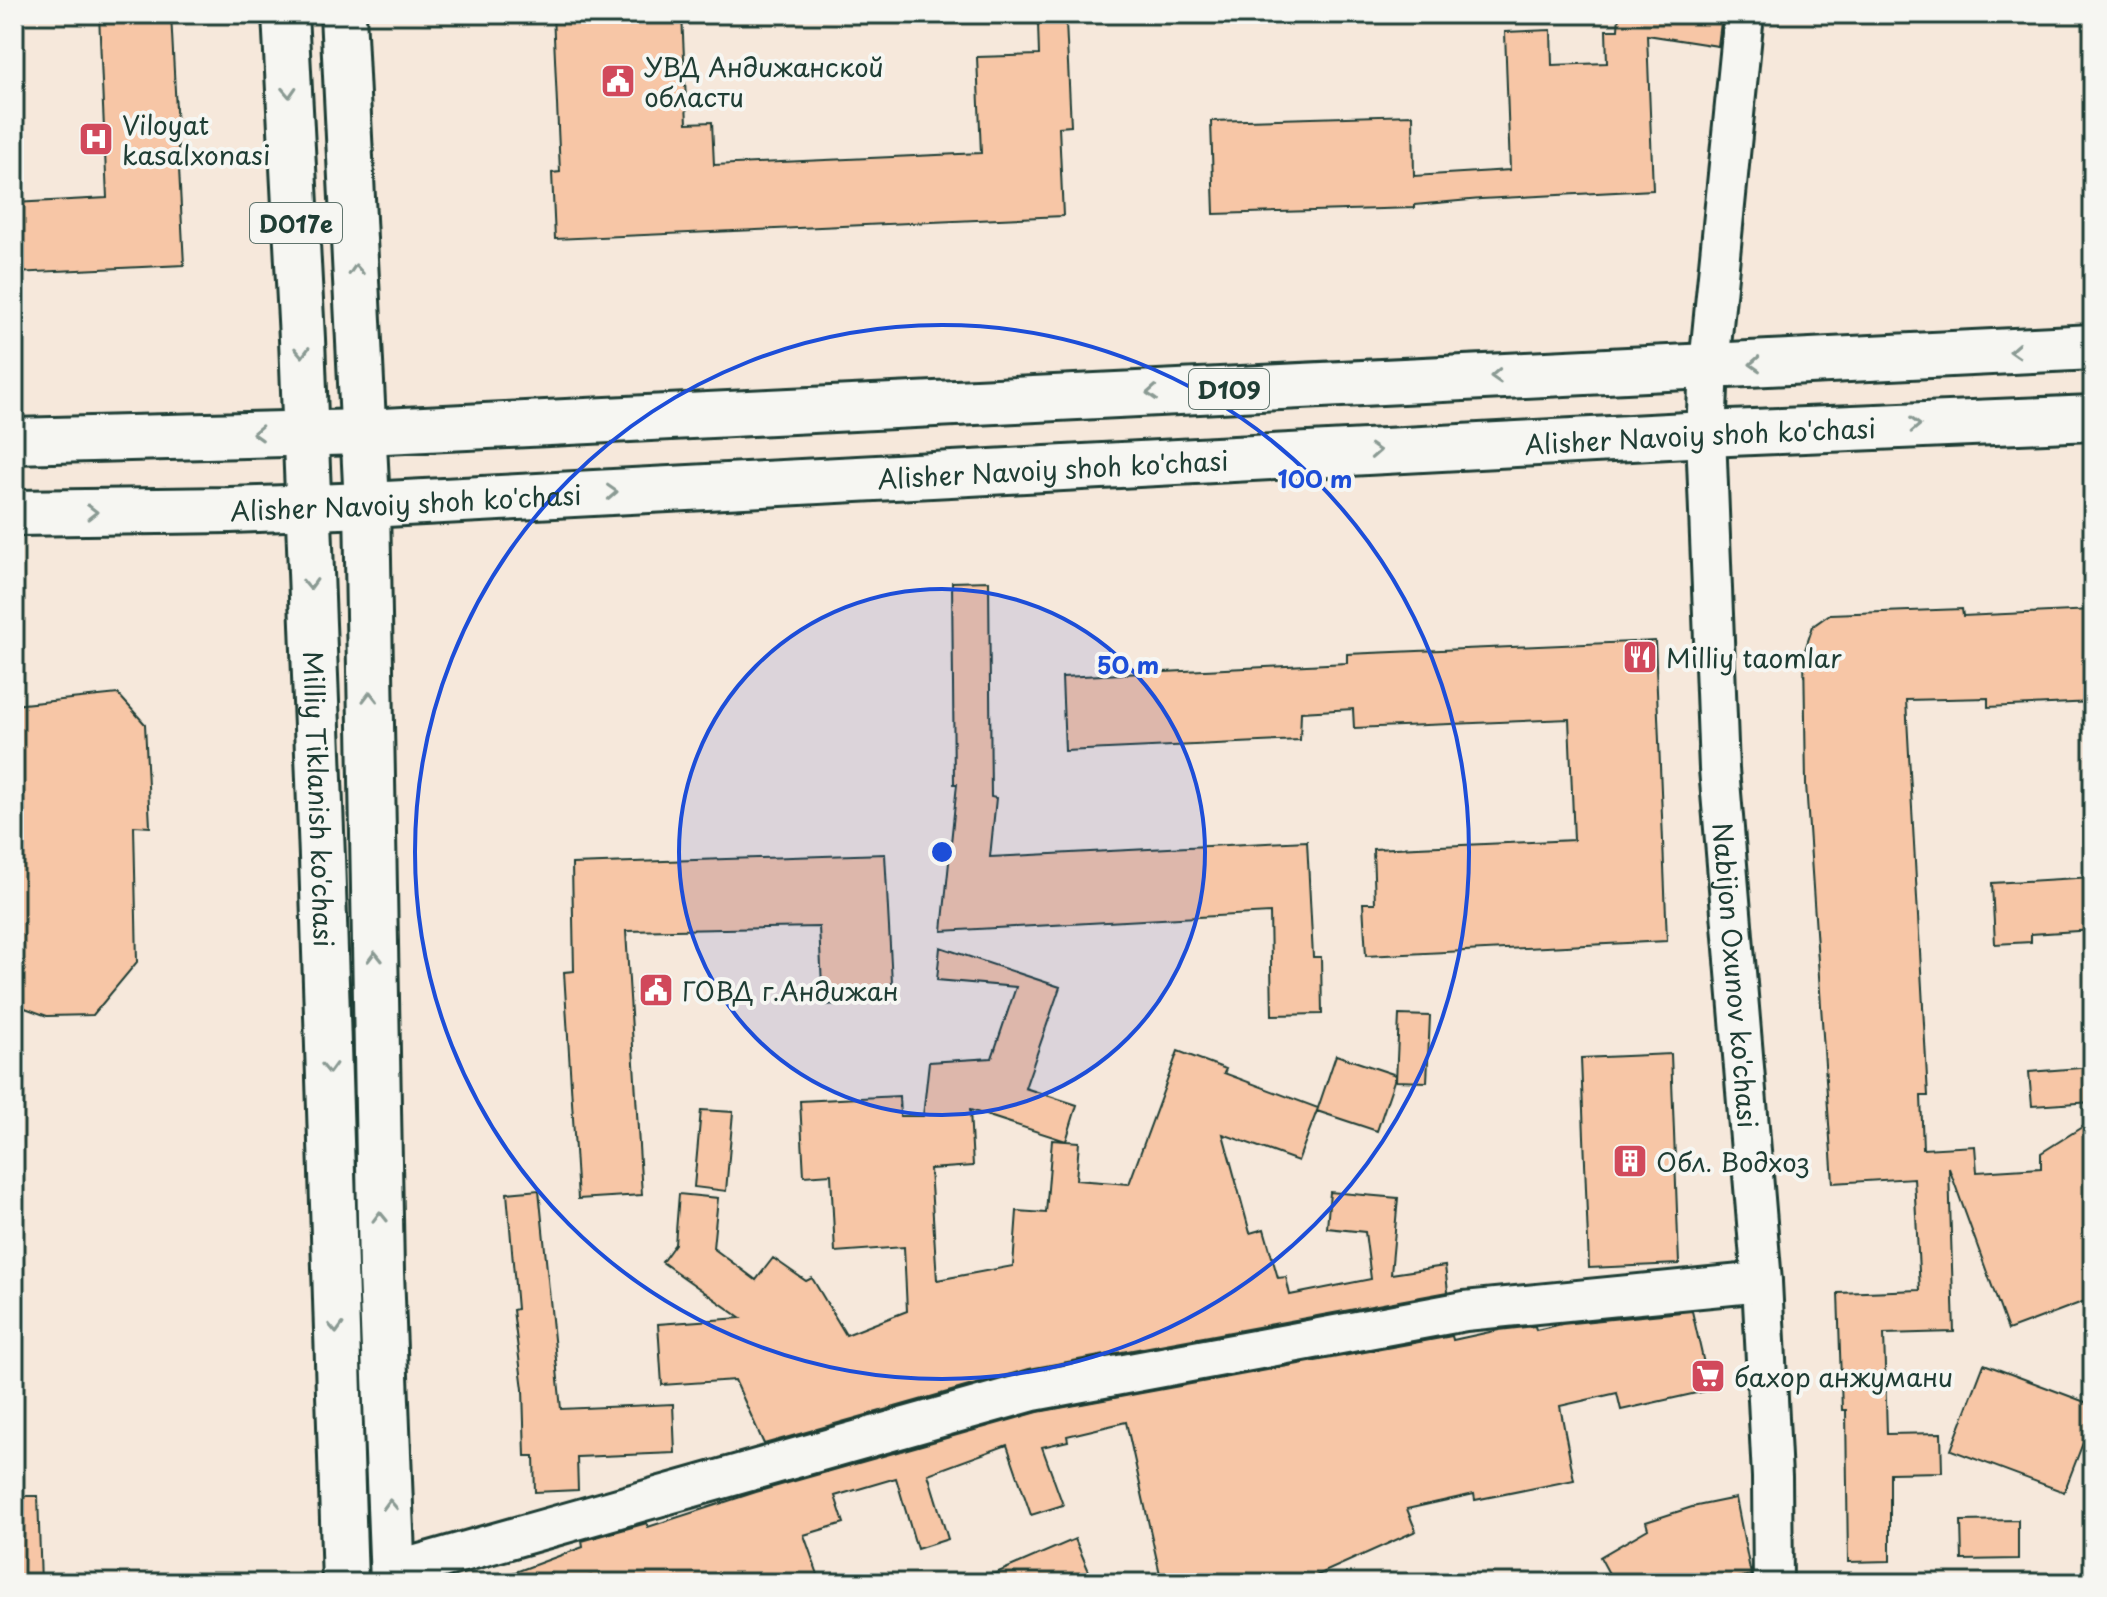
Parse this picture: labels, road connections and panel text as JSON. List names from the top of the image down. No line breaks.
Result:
{"streets":{"main road":["D017e","D109","Alisher Navoiy shoh ko'chasi","Milliy Tiklanish ko'chasi"],"street":["Nabijon Oxunov ko'chasi"]},"crossings":[["D109","Milliy Tiklanish ko'chasi"],["D109","Nabijon Oxunov ko'chasi"],["Alisher Navoiy shoh ko'chasi","Milliy Tiklanish ko'chasi"],["Alisher Navoiy shoh ko'chasi","Nabijon Oxunov ko'chasi"]],"places":{"public building":["УВД Андижанской области","ГОВД г.Андижан"],"hospital":["Viloyat kasalxonasi"],"restaurant":["Milliy taomlar"],"building":["Обл. Водхоз"],"supermarket":["бахор анжумани"]},"rings":["100 m","50 m"]}
